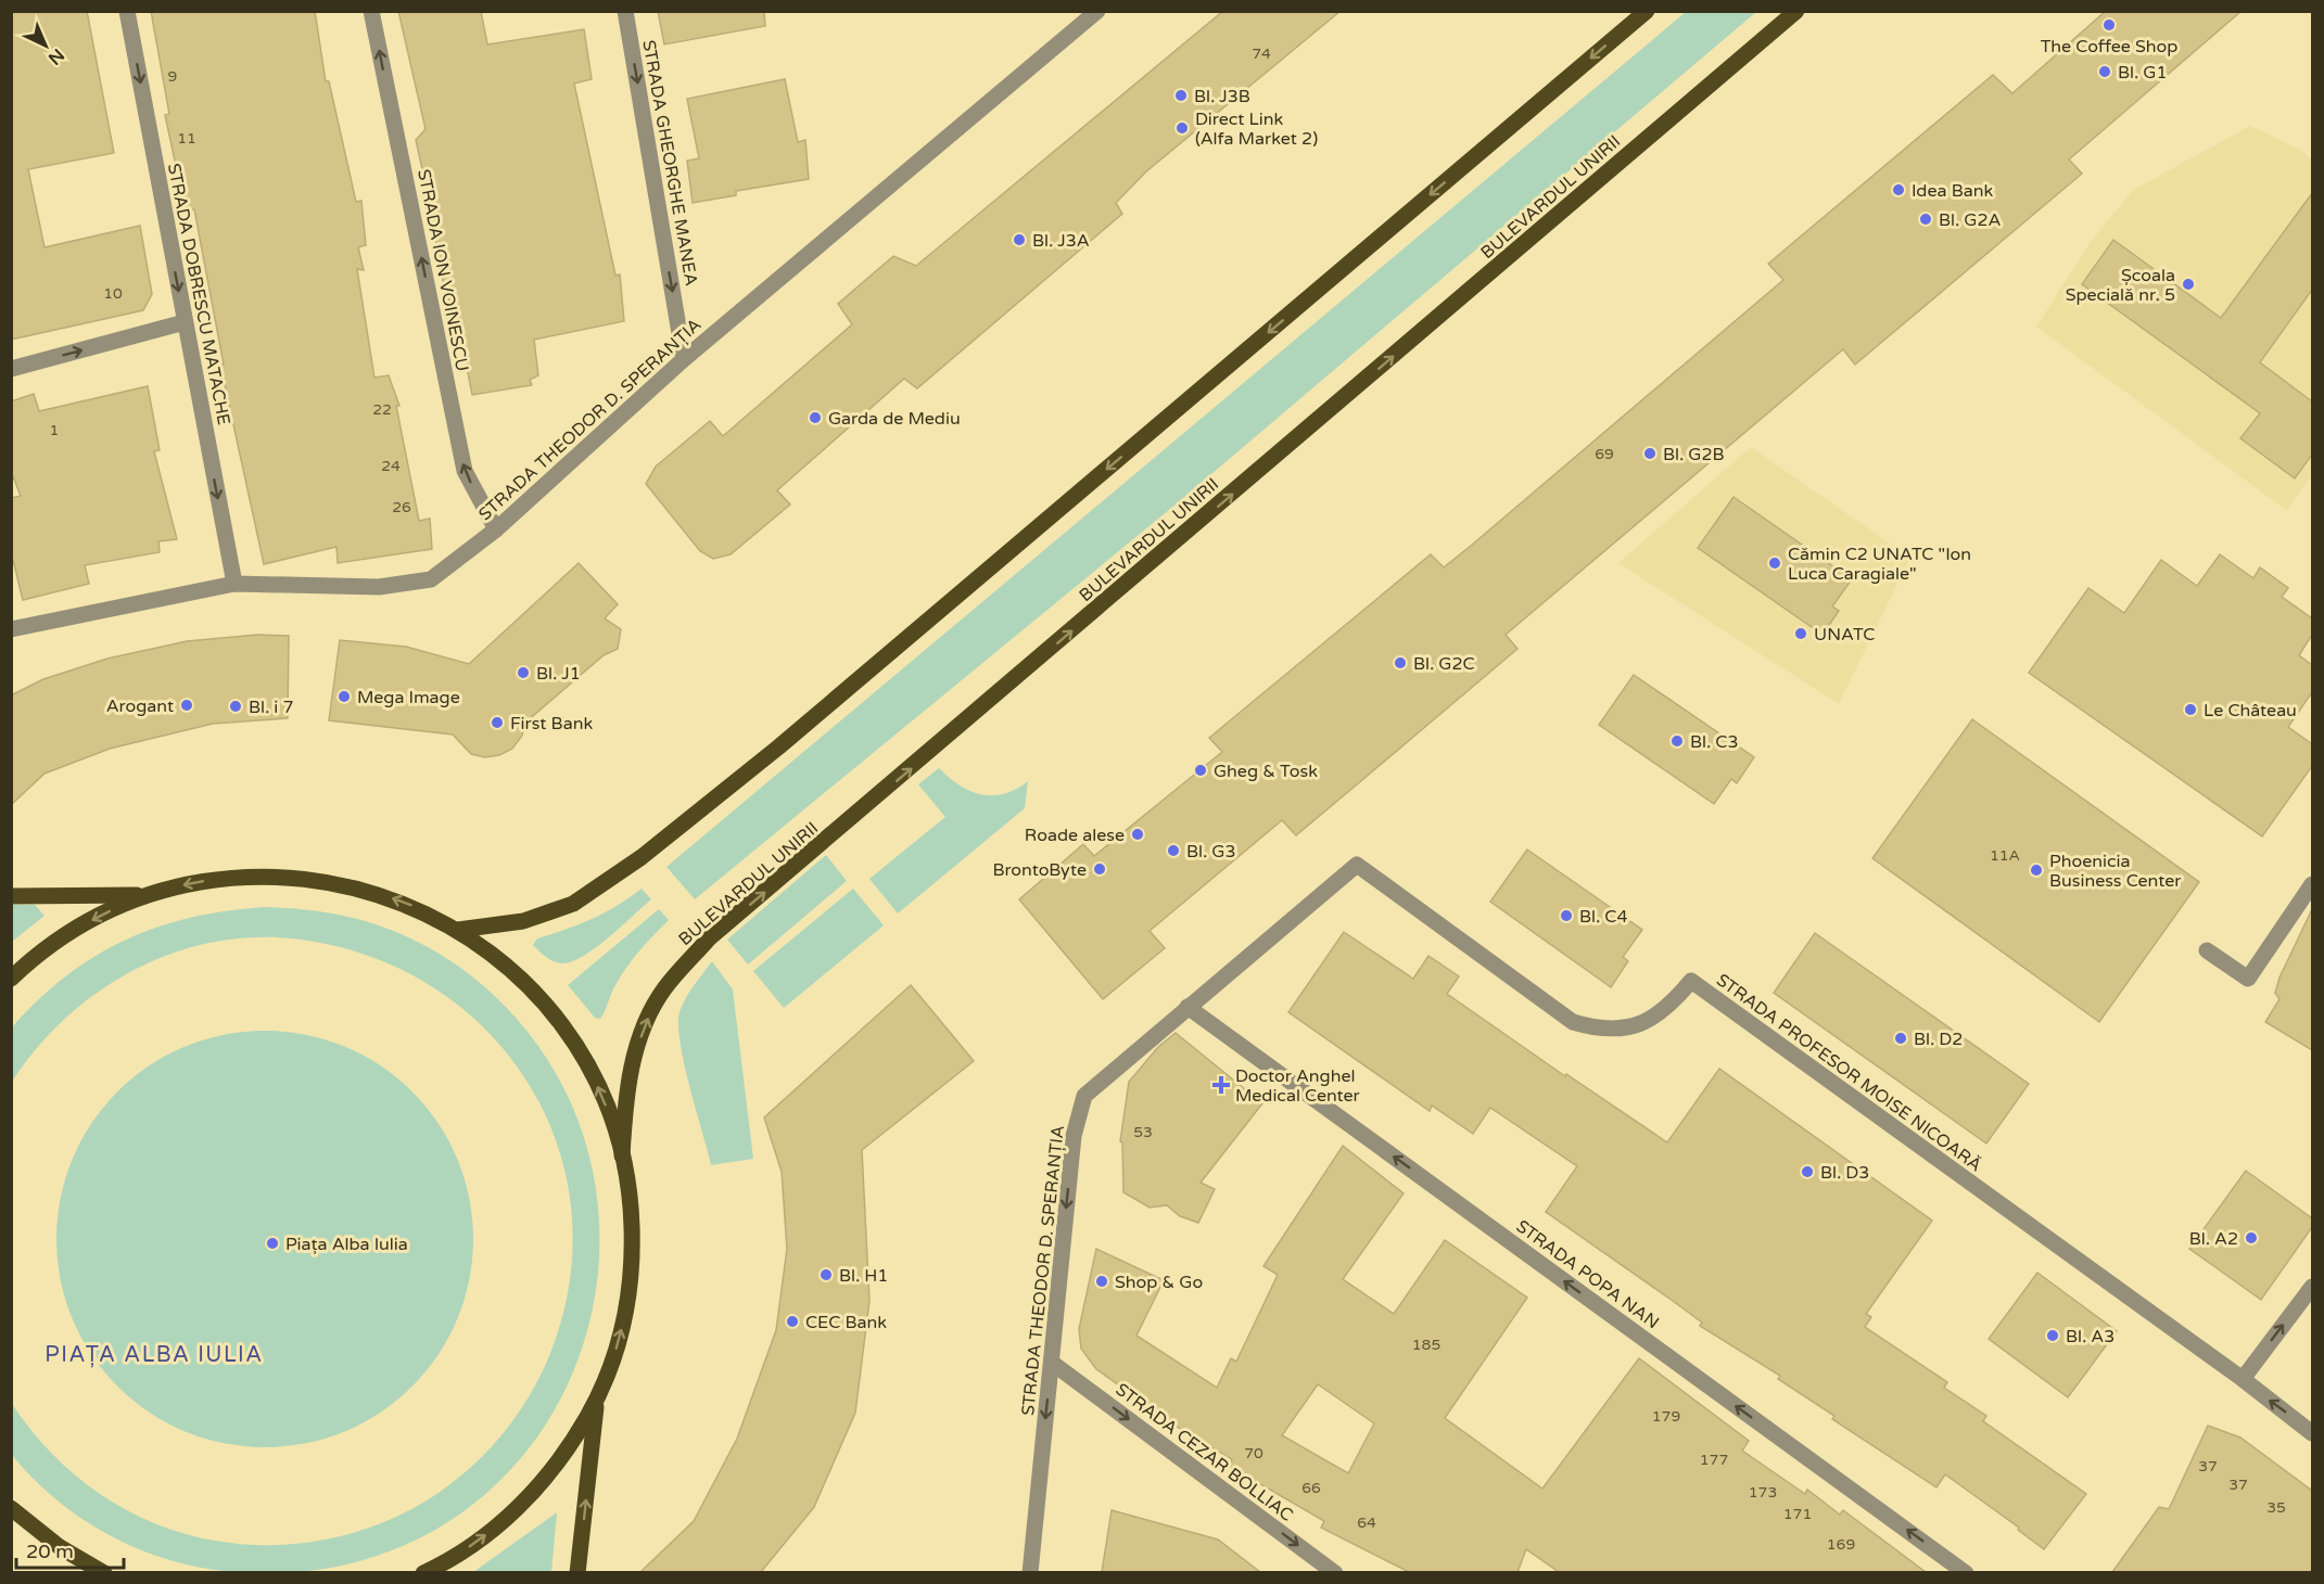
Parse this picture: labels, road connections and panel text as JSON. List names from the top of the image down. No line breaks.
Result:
{"streets":{"main road":["BULEVARDUL UNIRII"],"street":["STRADA GHEORGHE MANEA","STRADA ION VOINESCU","STRADA DOBRESCU MATACHE","STRADA THEODOR D. SPERANȚIA","STRADA PROFESOR MOISE NICOARĂ","STRADA POPA NAN","STRADA CEZAR BOLLIAC"]},"crossings":[["STRADA GHEORGHE MANEA","STRADA THEODOR D. SPERANȚIA"],["STRADA ION VOINESCU","STRADA THEODOR D. SPERANȚIA"],["STRADA DOBRESCU MATACHE","STRADA THEODOR D. SPERANȚIA"],["STRADA THEODOR D. SPERANȚIA","STRADA PROFESOR MOISE NICOARĂ"],["STRADA THEODOR D. SPERANȚIA","STRADA POPA NAN"],["STRADA THEODOR D. SPERANȚIA","STRADA CEZAR BOLLIAC"]],"one_way":["STRADA GHEORGHE MANEA","STRADA ION VOINESCU","STRADA DOBRESCU MATACHE","STRADA POPA NAN","STRADA CEZAR BOLLIAC"],"districts":["PIAȚA ALBA IULIA"],"places":{"other":["The Coffee Shop","Bl. G1","Bl. J3B","Direct Link (Alfa Market 2)","Idea Bank","Bl. G2A","Bl. J3A","Școala Specială nr. 5","Garda de Mediu","Bl. G2B","Cămin C2 UNATC \"Ion Luca Caragiale\"","UNATC","Bl. G2C","Bl. J1","Mega Image","Arogant","Bl. i 7","Le Château","First Bank","Bl. C3","Gheg & Tosk","Roade alese","Bl. G3","BrontoByte","Phoenicia Business Center","Bl. C4","Bl. D2","Bl. D3","Bl. A2","Piața Alba Iulia","Bl. H1","Shop & Go","CEC Bank","Bl. A3"],"health":["Doctor Anghel Medical Center"]},"house_numbers":["74","9","11","10","22","1","69","24","26","11A","53","185","179","70","177","37","37","66","173","35","171","64","169"],"scale_bar":"20 m","north":"bottom right"}
